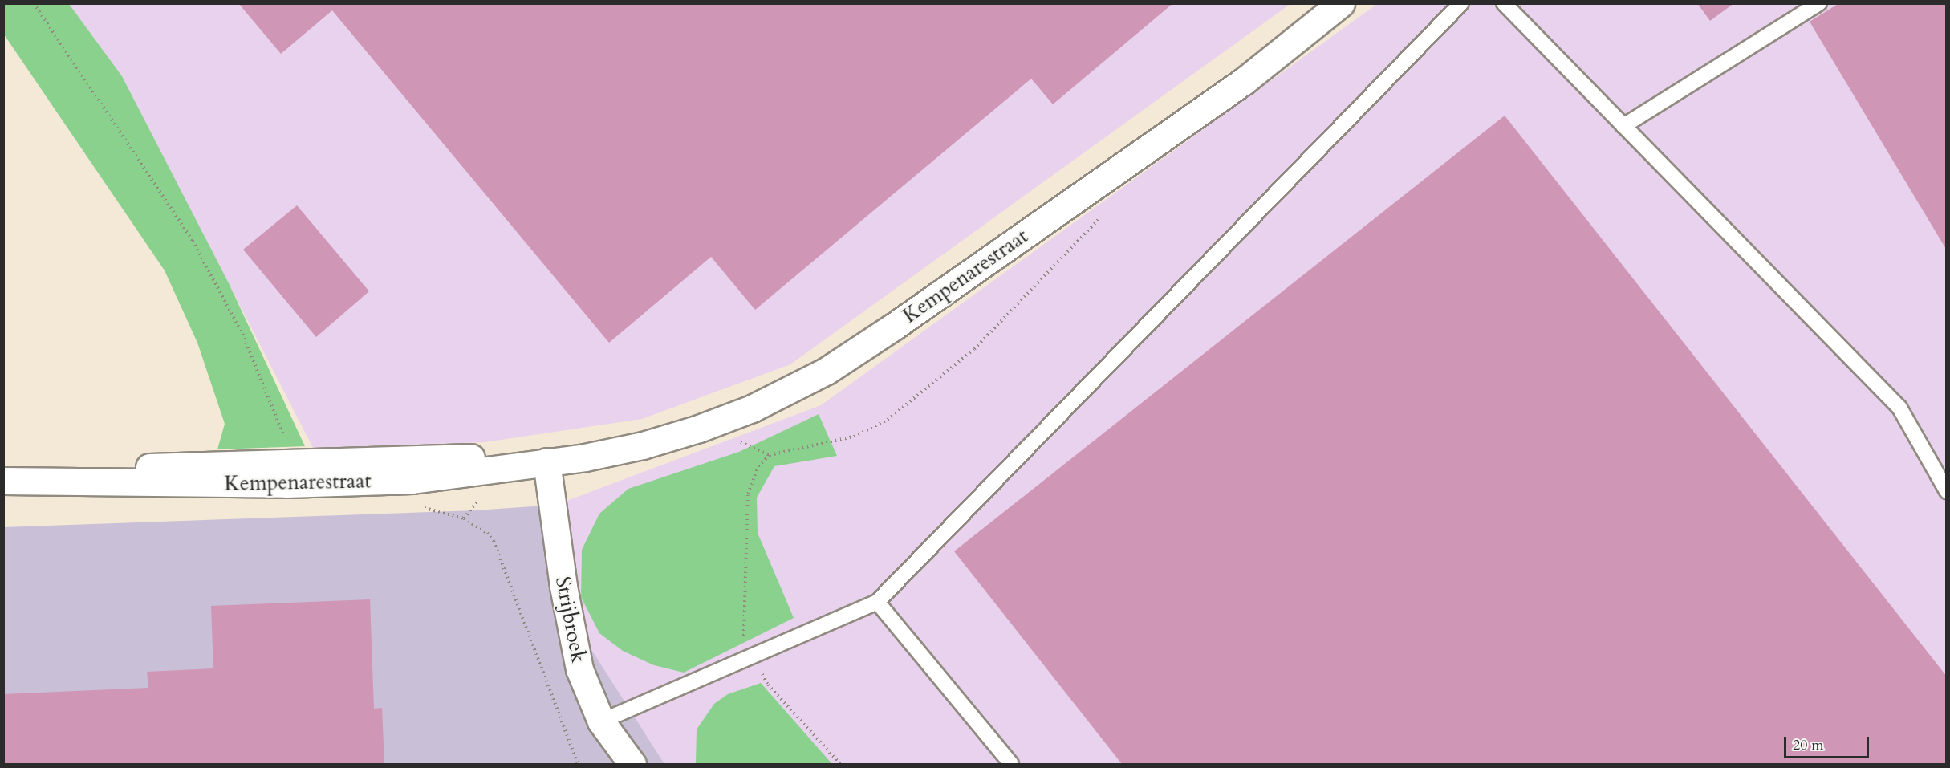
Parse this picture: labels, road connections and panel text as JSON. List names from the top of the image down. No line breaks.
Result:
{"streets":{"street":["Kempenarestraat","Strijbroek"]},"crossings":[["Kempenarestraat","Strijbroek"]],"scale_bar":"20 m"}
